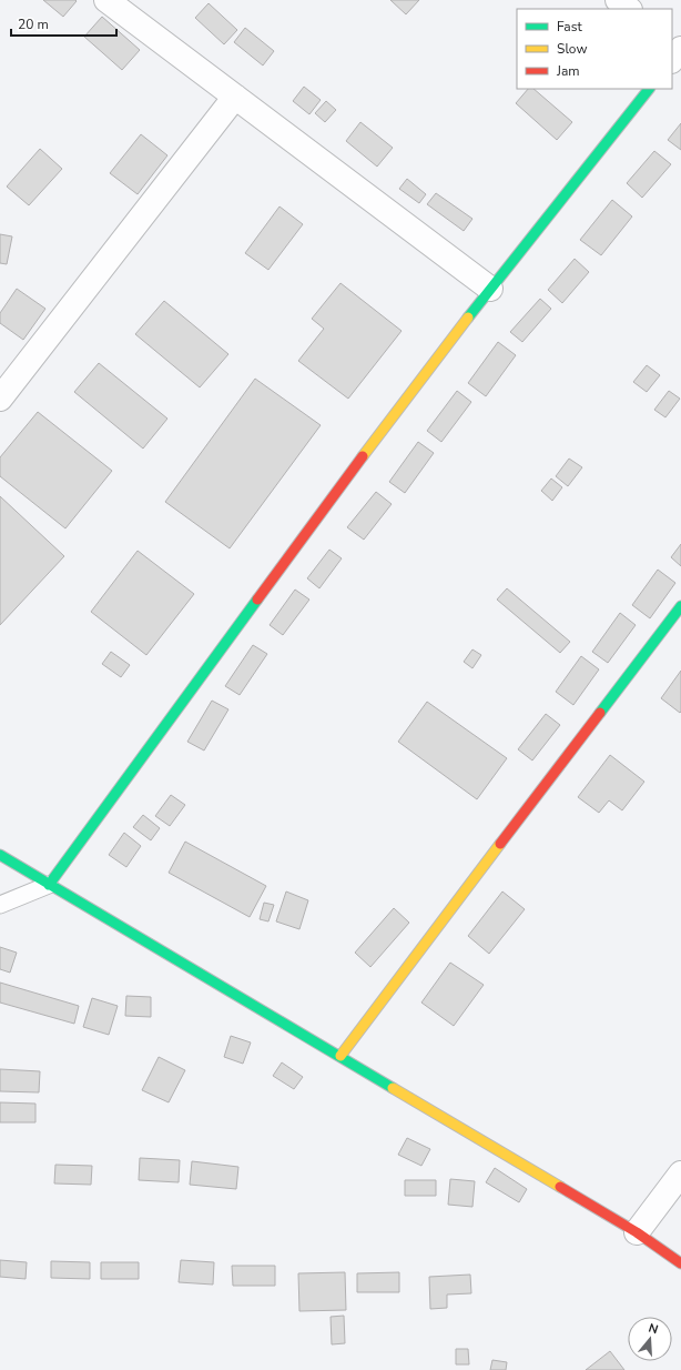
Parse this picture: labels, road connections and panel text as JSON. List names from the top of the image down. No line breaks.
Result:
{"legend":["Fast","Slow","Jam"],"scale_bar":"20 m","north":"top"}
